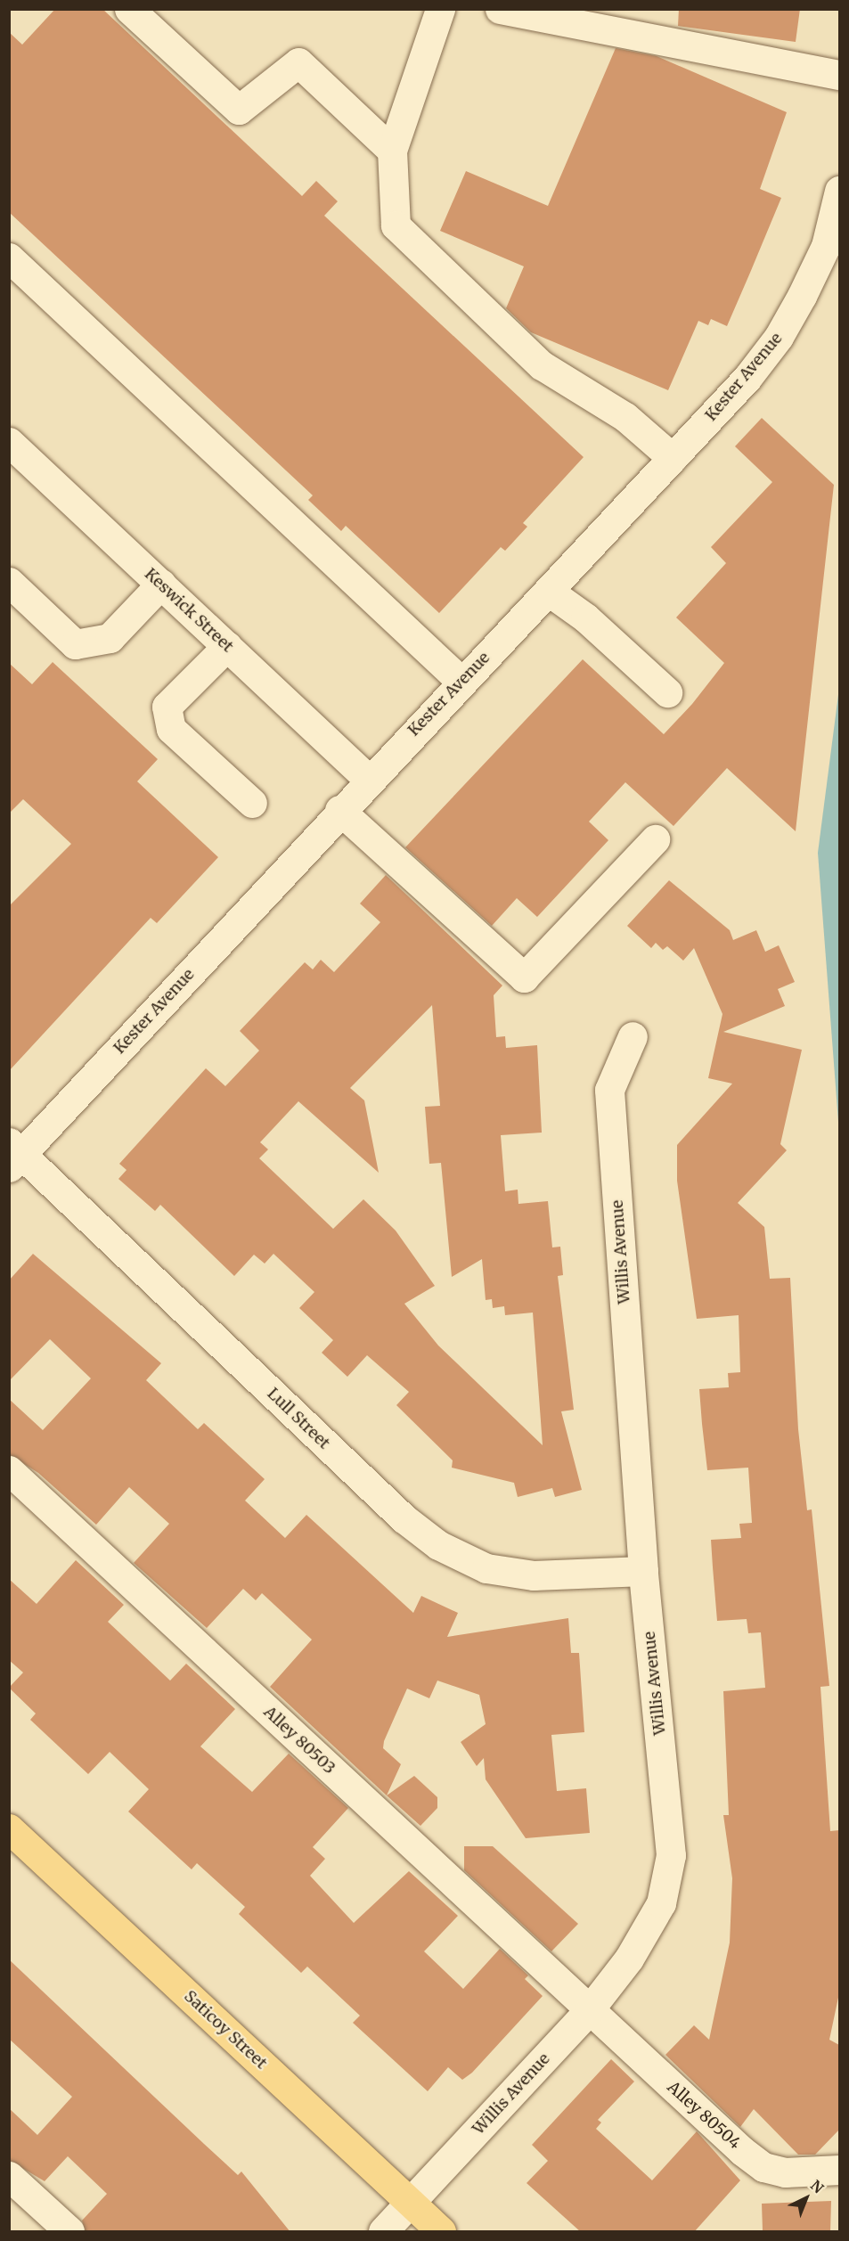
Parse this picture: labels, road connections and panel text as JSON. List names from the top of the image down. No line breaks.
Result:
{"streets":{"main road":["Saticoy Street"],"street":["Kester Avenue","Keswick Street","Willis Avenue","Lull Street","Alley 80503","Alley 80504"]},"crossings":[["Kester Avenue","Keswick Street"],["Kester Avenue","Lull Street"],["Willis Avenue","Lull Street"],["Willis Avenue","Alley 80503"],["Willis Avenue","Saticoy Street"],["Willis Avenue","Alley 80504"],["Alley 80503","Alley 80504"]],"north":"top right"}
